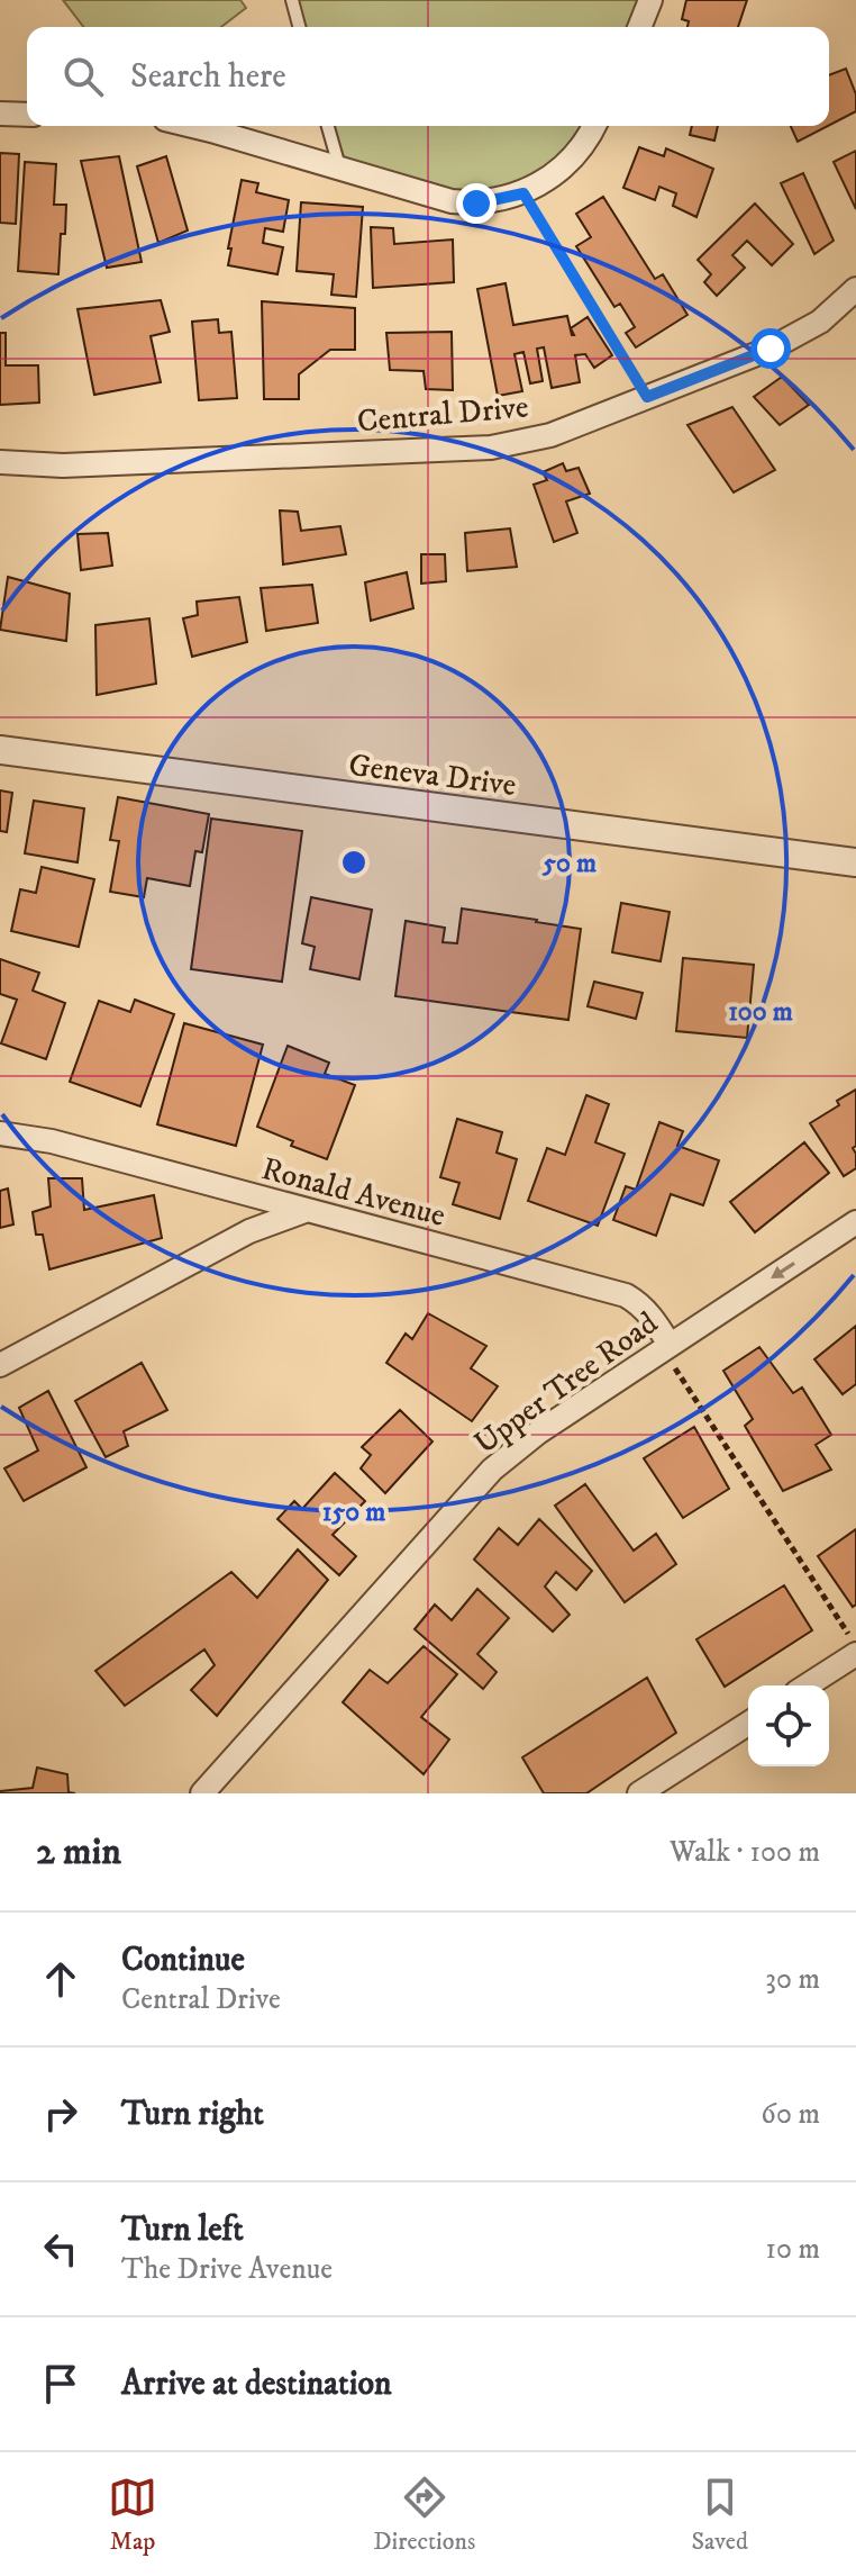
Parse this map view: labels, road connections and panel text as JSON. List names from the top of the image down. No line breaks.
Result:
{"streets":{"street":["Central Drive","Geneva Drive","Ronald Avenue","Upper Tree Road"]},"crossings":[["Ronald Avenue","Upper Tree Road"]],"page":{"search":"Search here","heading":["2 min","Walk · 100 m"],"list":[["Continue","Central Drive","30 m"],["Turn right","60 m"],["Turn left","The Drive Avenue","10 m"],"Arrive at destination"],"nav":["Map","Directions","Saved"]},"rings":["50 m","100 m","150 m"]}
